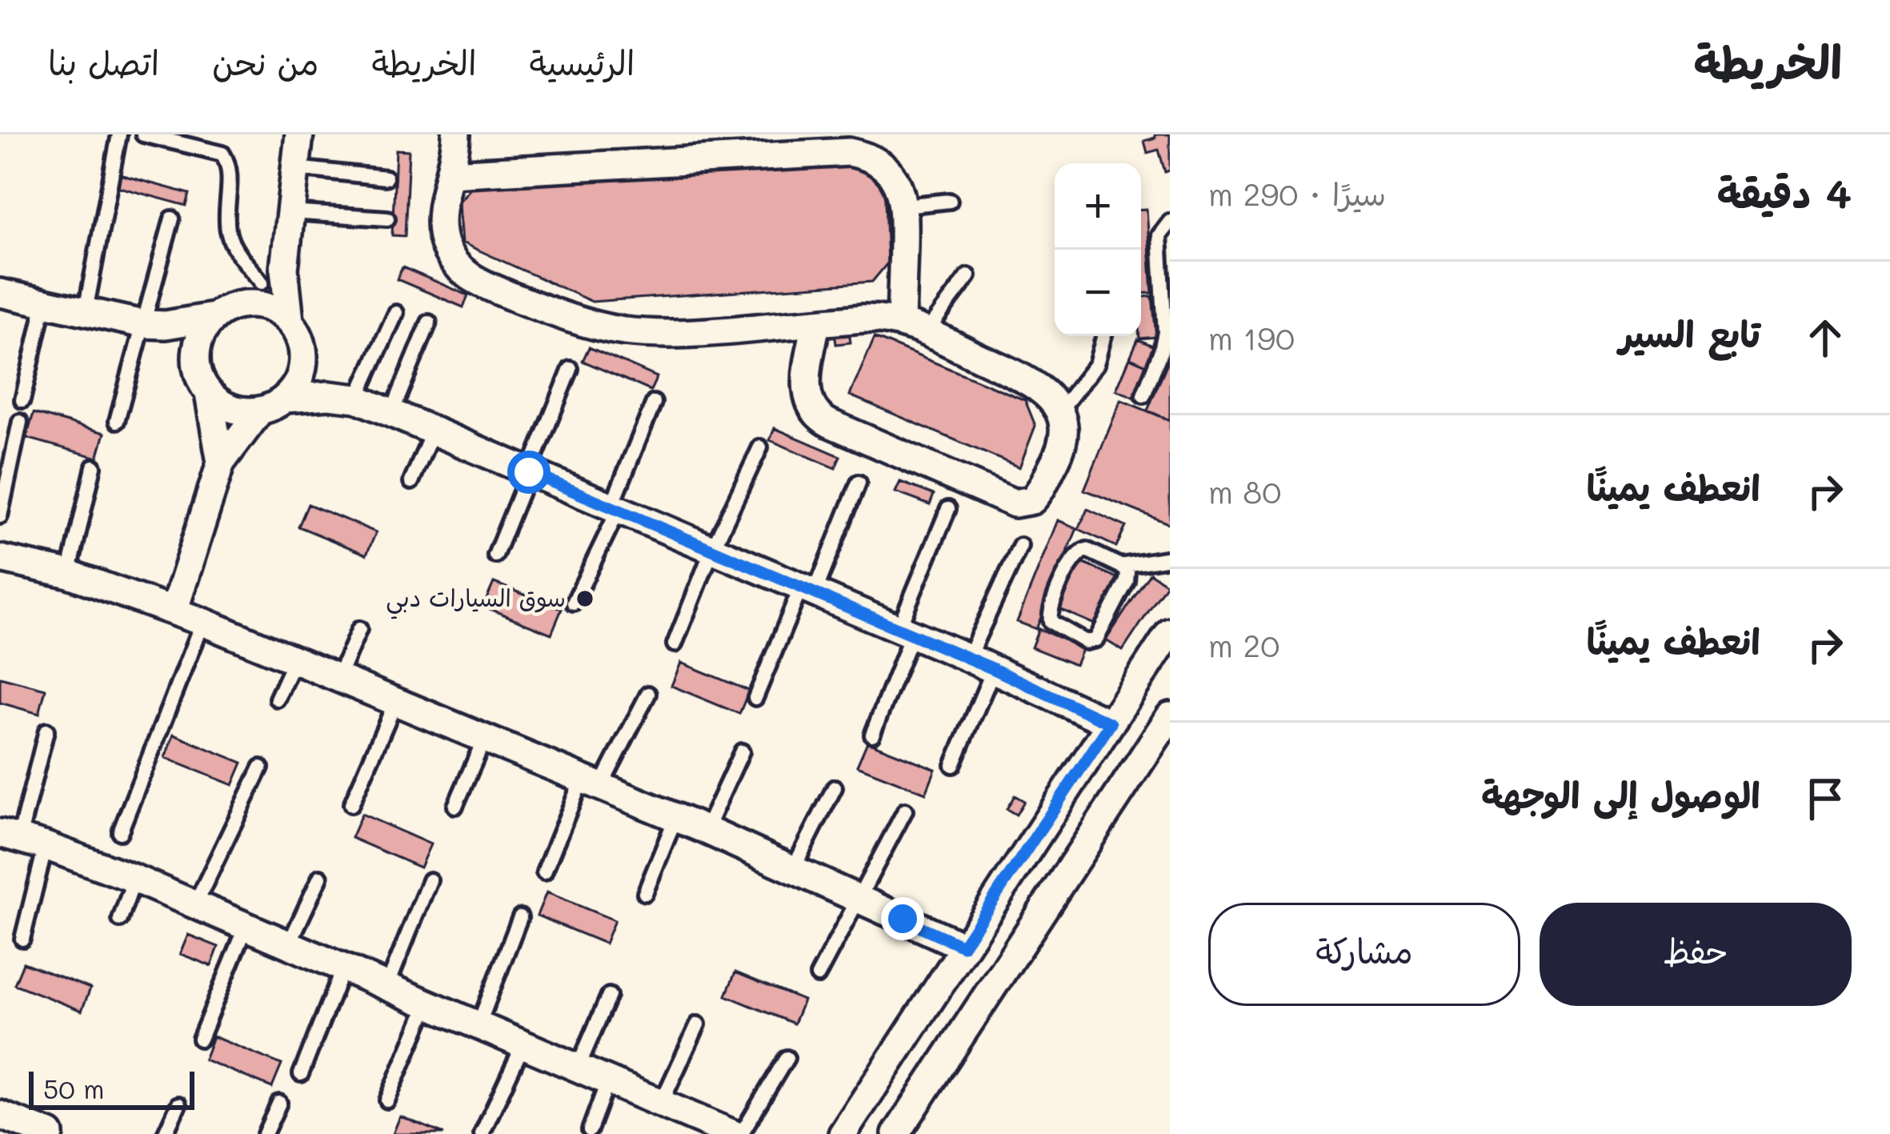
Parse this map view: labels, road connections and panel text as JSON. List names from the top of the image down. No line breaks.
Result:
{"places":["سوق السيارات دبي"],"scale_bar":"50 m","page":{"header":"الخريطة","nav":["الرئيسية","الخريطة","من نحن","اتصل بنا"],"heading":["4 دقيقة","سيرًا · 290 m"],"map_buttons":["+","−"],"list":[["تابع السير","190 m"],["انعطف يمينًا","80 m"],["انعطف يمينًا","20 m"],"الوصول إلى الوجهة"],"buttons":["حفظ","مشاركة"],"scale":"50 m"}}
